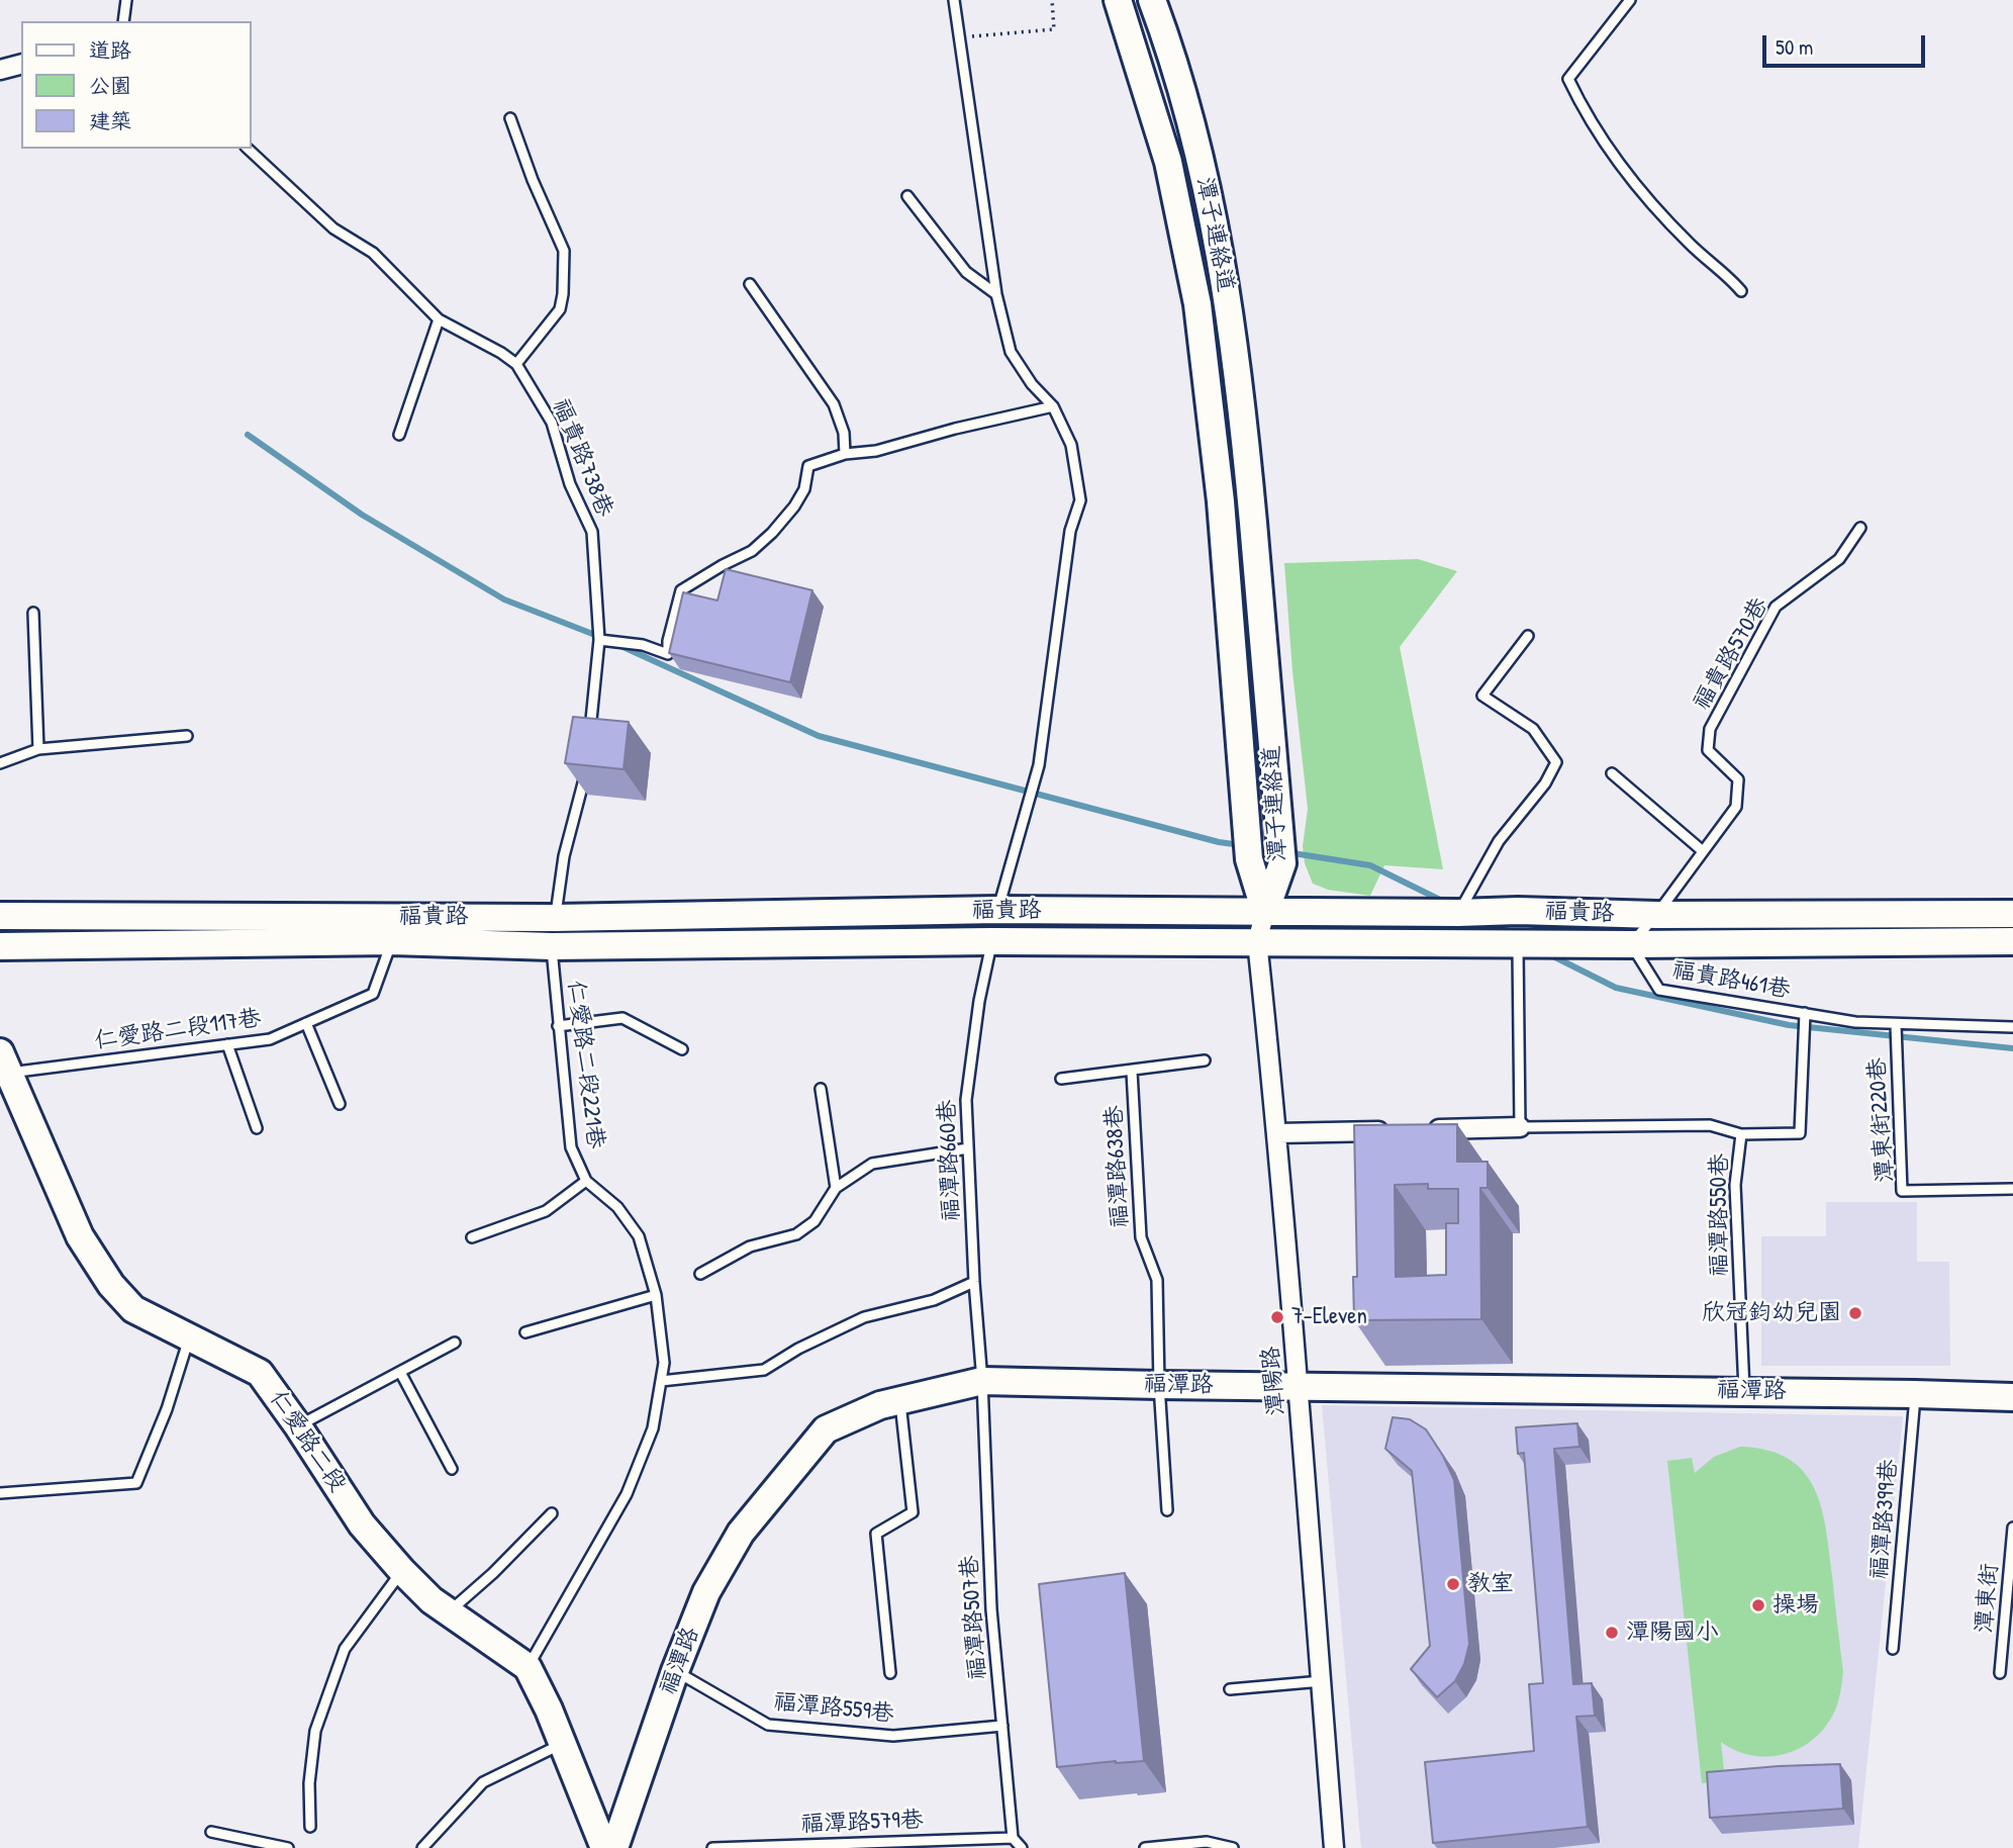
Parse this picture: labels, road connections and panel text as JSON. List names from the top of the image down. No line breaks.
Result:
{"streets":{"street":["潭子連絡道","福貴路","潭陽路","福潭路","仁愛路二段"],"lane":["福貴路738巷","福貴路570巷","福貴路461巷","仁愛路二段117巷","仁愛路二段221巷","潭東街220巷","福潭路660巷","福潭路638巷","福潭路550巷","福潭路399巷","潭東街","福潭路507巷","福潭路559巷","福潭路579巷"]},"crossings":[["潭子連絡道","福貴路"],["潭子連絡道","潭陽路"],["福貴路570巷","福貴路"],["福貴路570巷","福貴路461巷"],["福貴路","福貴路461巷"],["福貴路","仁愛路二段117巷"],["福貴路","仁愛路二段221巷"],["福貴路","福潭路660巷"],["福貴路","潭陽路"],["福貴路461巷","潭東街220巷"],["仁愛路二段117巷","仁愛路二段"],["仁愛路二段221巷","仁愛路二段"],["福潭路660巷","福潭路"],["福潭路660巷","福潭路507巷"],["福潭路638巷","福潭路"],["福潭路550巷","福潭路"],["潭陽路","福潭路"],["福潭路","福潭路399巷"],["福潭路","福潭路507巷"],["福潭路","福潭路559巷"],["福潭路507巷","福潭路559巷"],["福潭路507巷","福潭路579巷"]],"places":["欣冠鈞幼兒園","7-Eleven","教室","操場","潭陽國小"],"legend":["道路","公園","建築"],"scale_bar":"50 m"}
